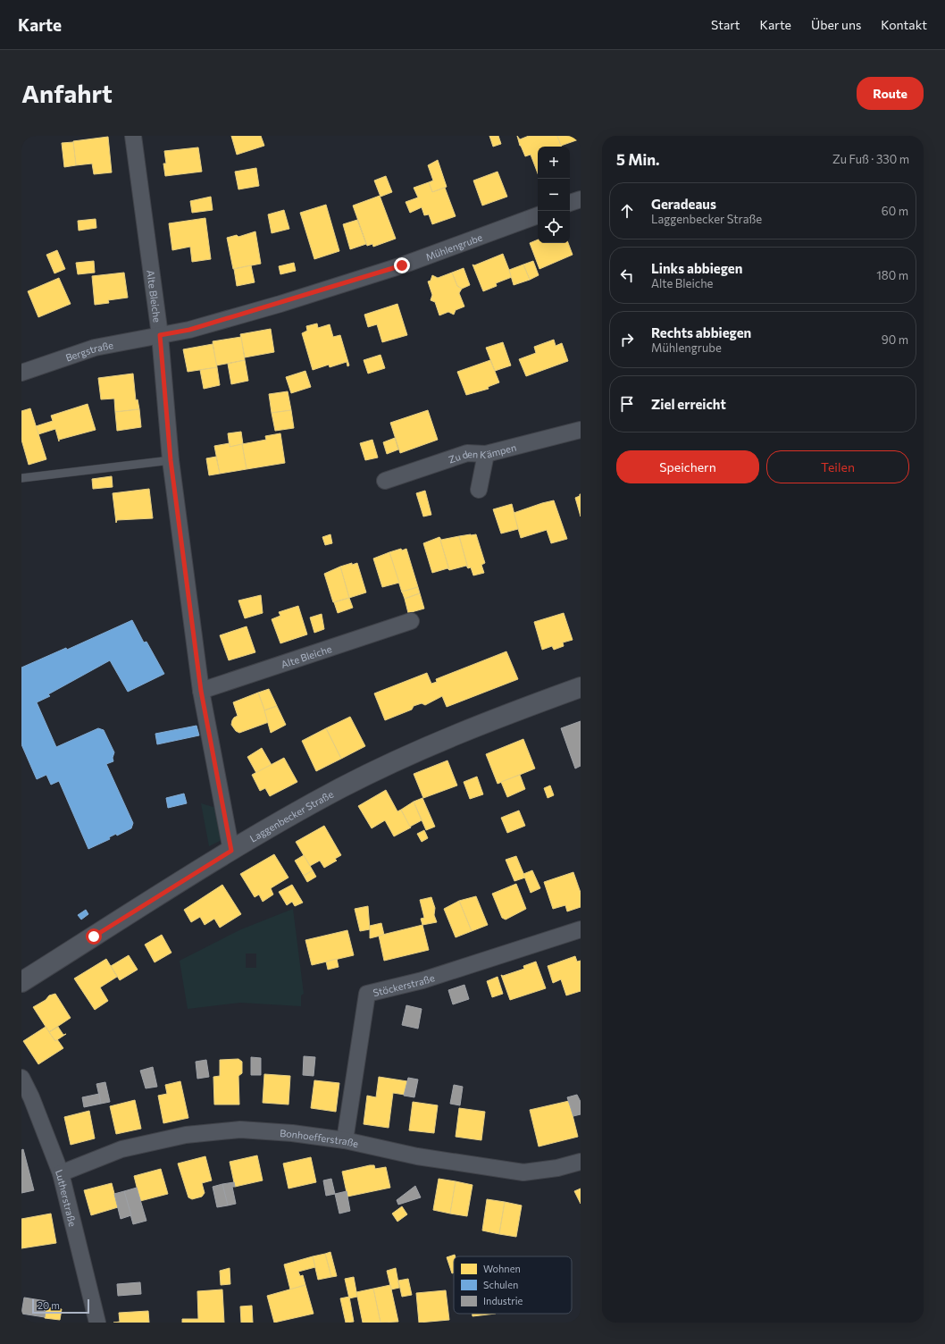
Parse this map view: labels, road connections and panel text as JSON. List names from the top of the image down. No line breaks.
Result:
{"streets":{"street":["Mühlengrube","Alte Bleiche","Bergstraße","Zu den Kämpen","Laggenbecker Straße","Stöckerstraße","Bonhoefferstraße","Lutherstraße"]},"crossings":[["Mühlengrube","Alte Bleiche"],["Mühlengrube","Bergstraße"],["Alte Bleiche","Bergstraße"],["Alte Bleiche","Laggenbecker Straße"],["Stöckerstraße","Bonhoefferstraße"],["Bonhoefferstraße","Lutherstraße"]],"legend":["Wohnen","Schulen","Industrie"],"scale_bar":"20 m","page":{"header":"Karte","nav":["Start","Karte","Über uns","Kontakt"],"buttons":["Route",["Speichern","Teilen"]],"title":"Anfahrt","heading":["5 Min.","Zu Fuß · 330 m"],"map_buttons":["+","−"],"list":[["Geradeaus","Laggenbecker Straße","60 m"],["Links abbiegen","Alte Bleiche","180 m"],["Rechts abbiegen","Mühlengrube","90 m"],"Ziel erreicht"],"scale":"20 m"}}
